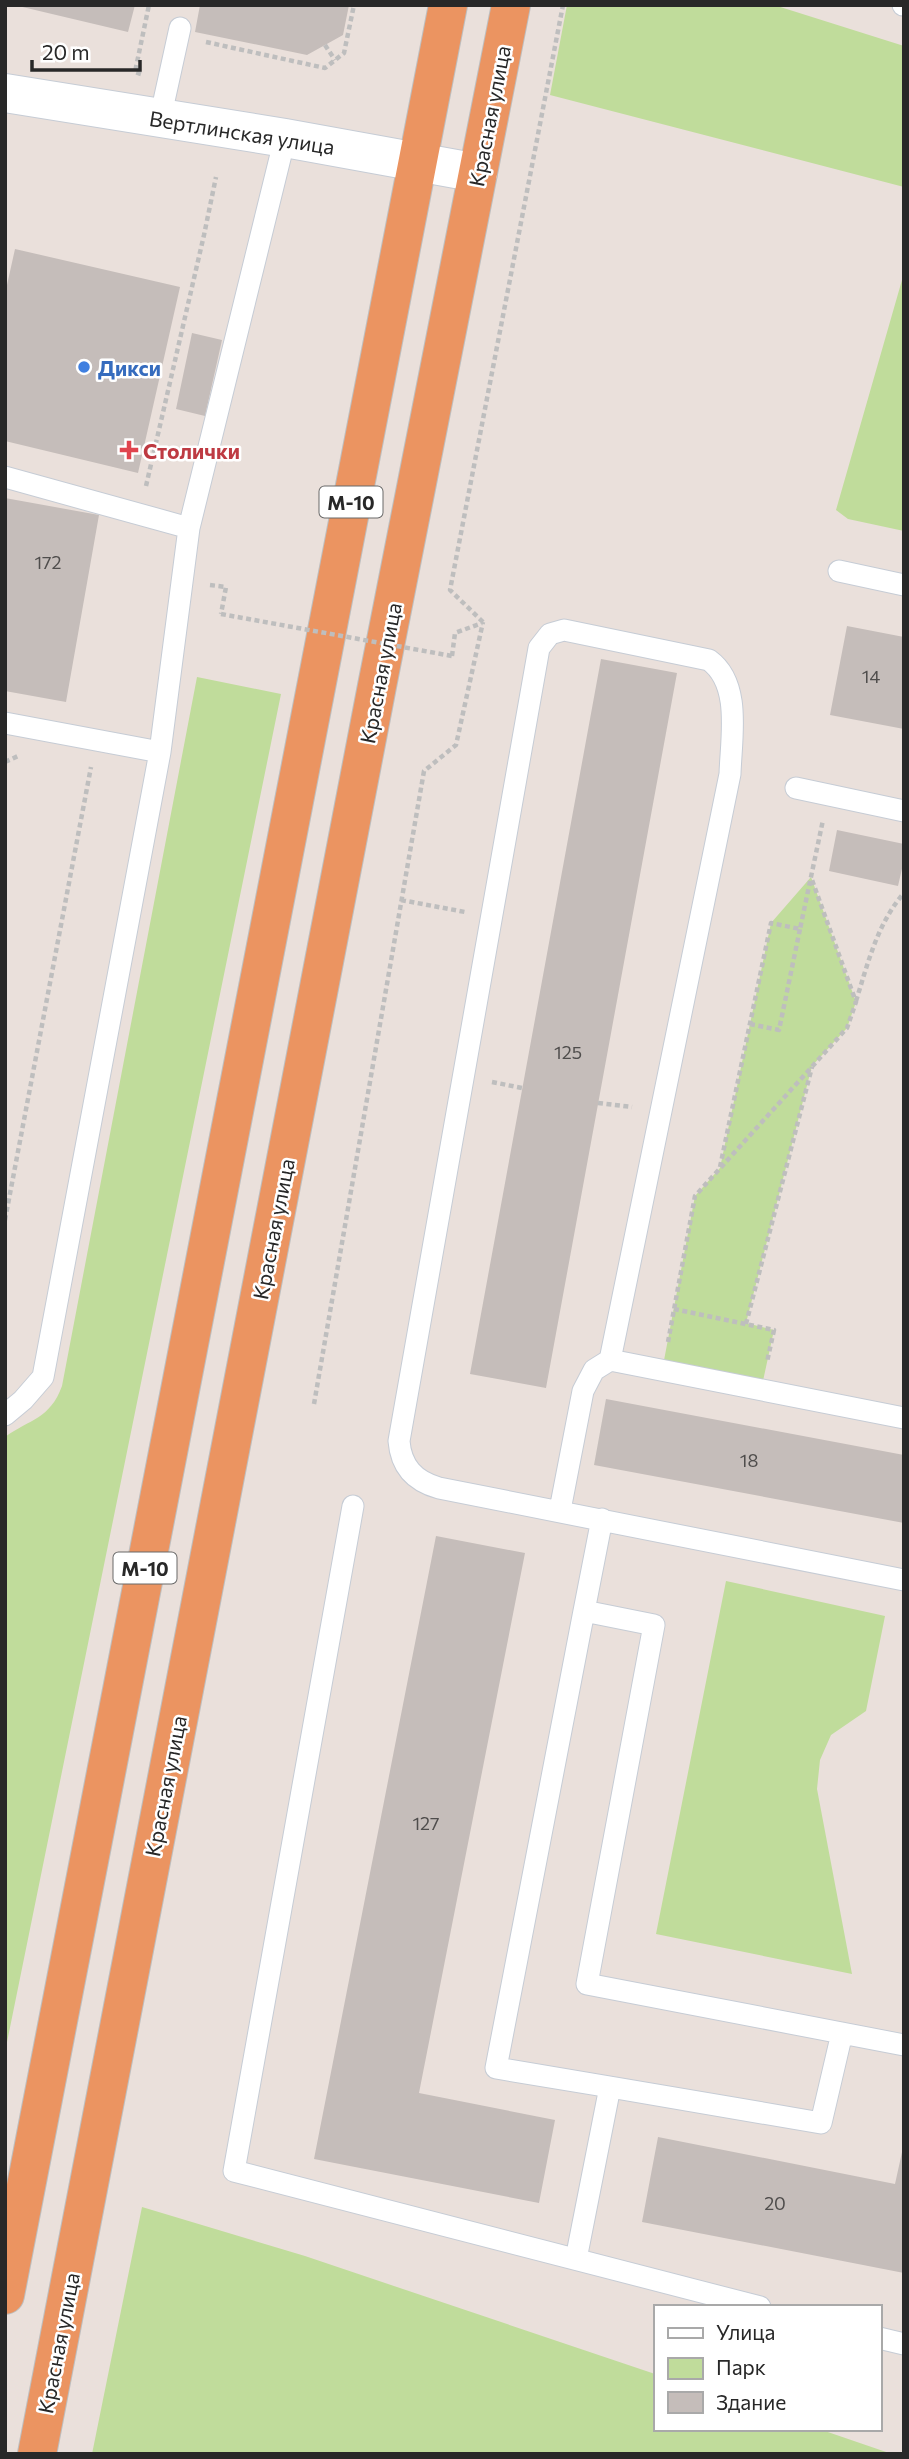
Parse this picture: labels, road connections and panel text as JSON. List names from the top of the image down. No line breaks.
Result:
{"streets":{"highway":["Красная улица","М-10"],"main road":["Вертлинская улица"]},"crossings":[["Красная улица","Вертлинская улица"],["Вертлинская улица","М-10"]],"places":{"other":["Дикси"],"health":["Столички"]},"house_numbers":["172","14","125","18","127","20"],"legend":["Улица","Парк","Здание"],"scale_bar":"20 m"}
